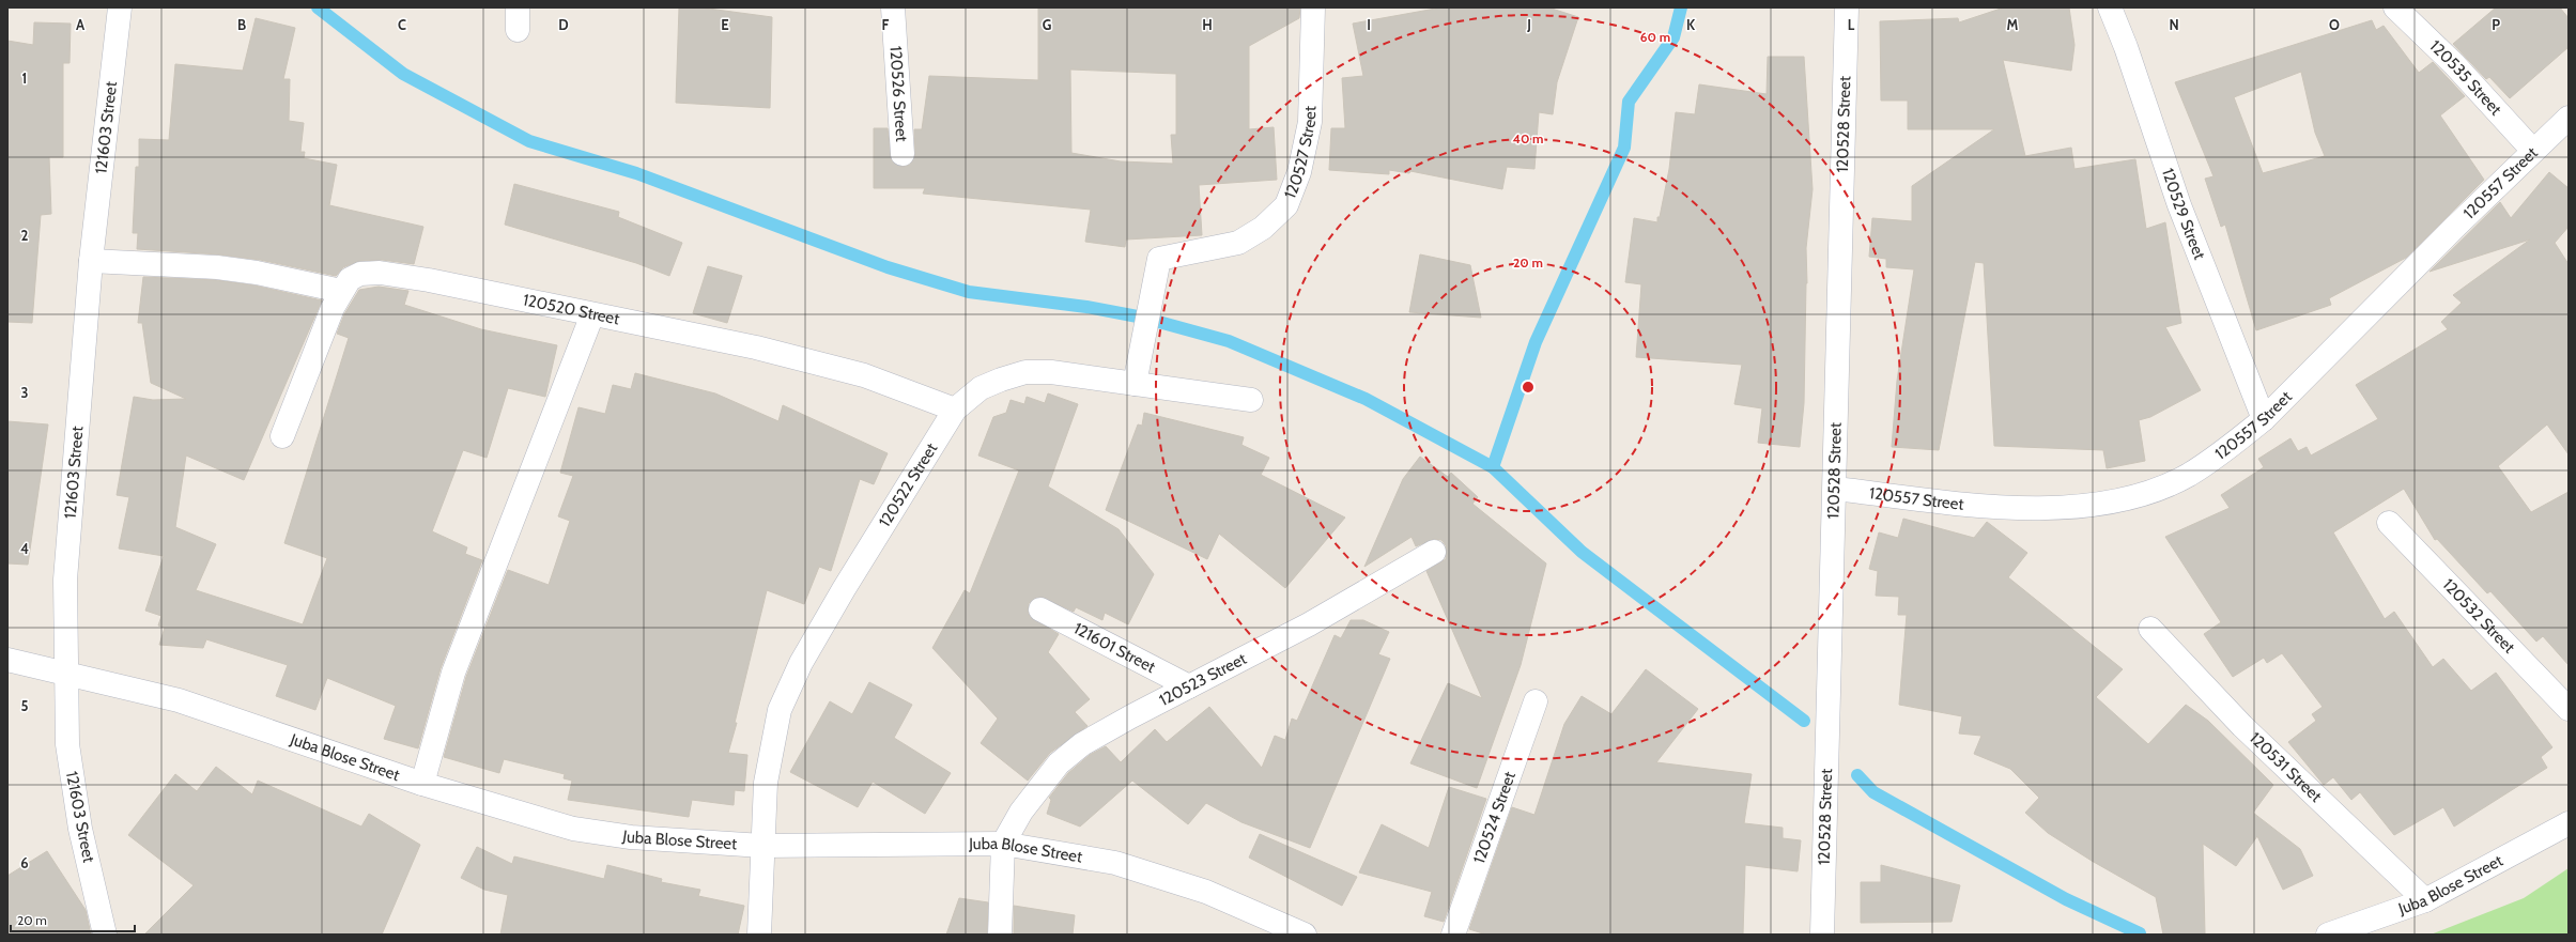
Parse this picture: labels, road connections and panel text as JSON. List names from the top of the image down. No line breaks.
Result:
{"streets":{"street":["120535 Street","120526 Street","120528 Street","121603 Street","120527 Street","120557 Street","120529 Street","120520 Street","120522 Street","120532 Street","121601 Street","120523 Street","Juba Blose Street","120531 Street","120524 Street"]},"crossings":[["120535 Street","120557 Street"],["120528 Street","120557 Street"],["121603 Street","Juba Blose Street"],["120527 Street","120522 Street"],["120557 Street","120529 Street"],["120520 Street","120522 Street"],["120522 Street","Juba Blose Street"],["121601 Street","120523 Street"],["120523 Street","Juba Blose Street"],["Juba Blose Street","120531 Street"]],"scale_bar":"20 m","grid":{"columns":["A","B","C","D","E","F","G","H","I","J","K","L","M","N","O","P"],"rows":["1","2","3","4","5","6"]},"rings":["60 m","40 m","20 m"]}
